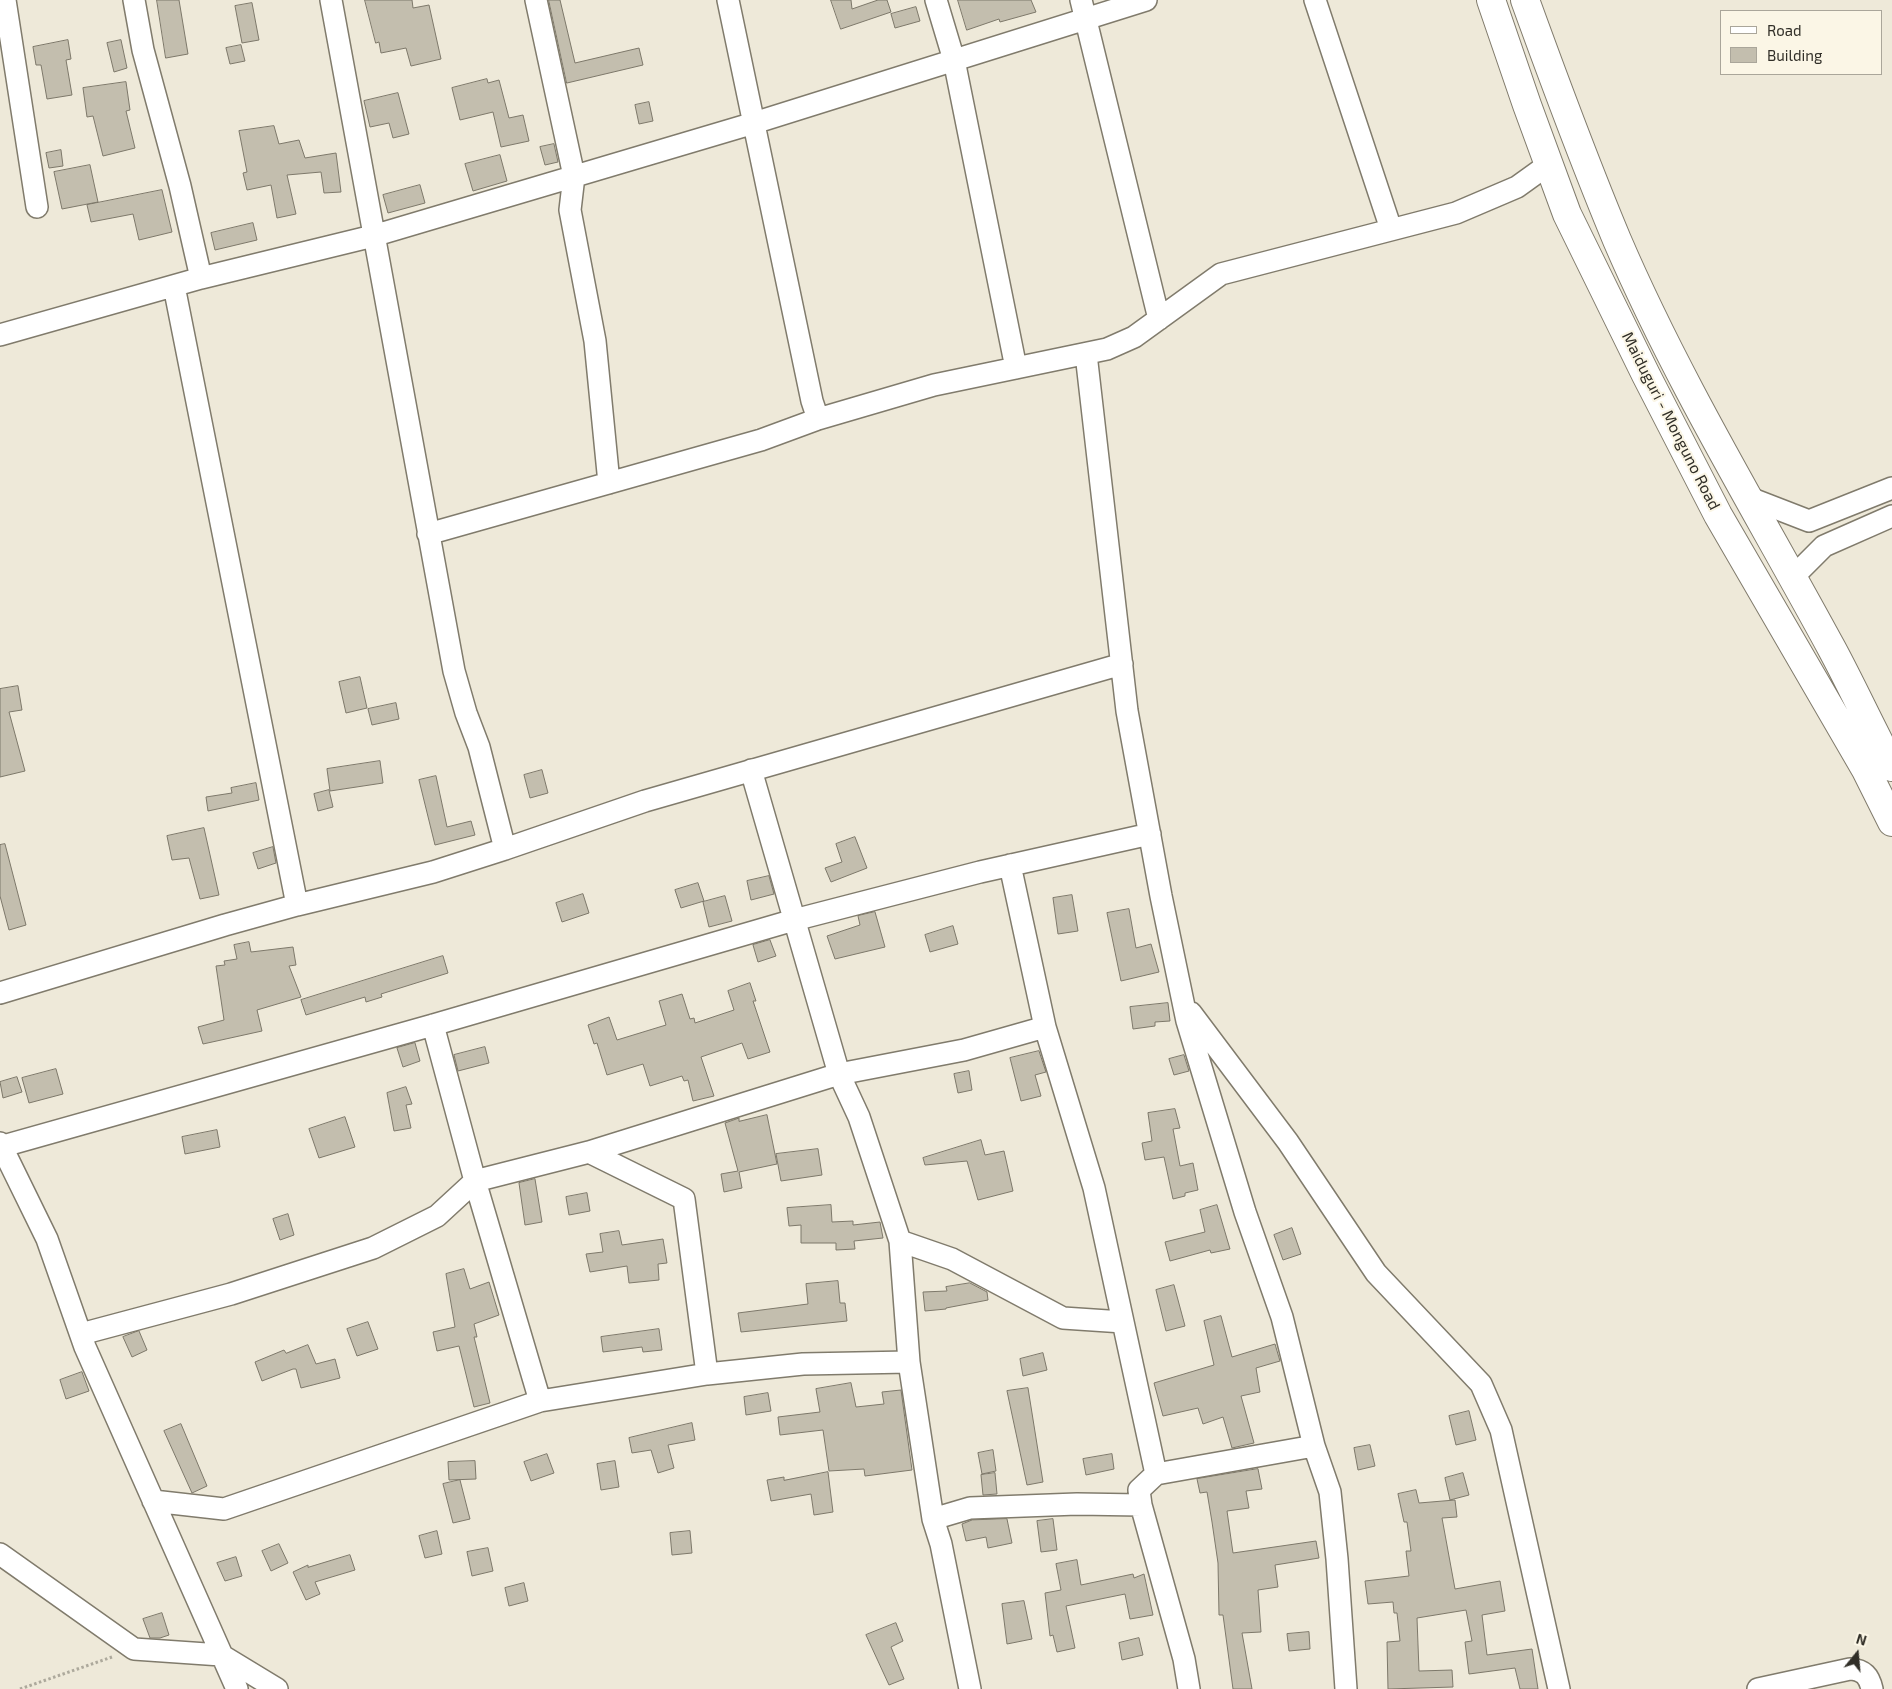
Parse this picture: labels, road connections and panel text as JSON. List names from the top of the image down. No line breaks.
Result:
{"streets":{"main road":["Maiduguri - Monguno Road"]},"legend":["Road","Building"],"north":"top"}
